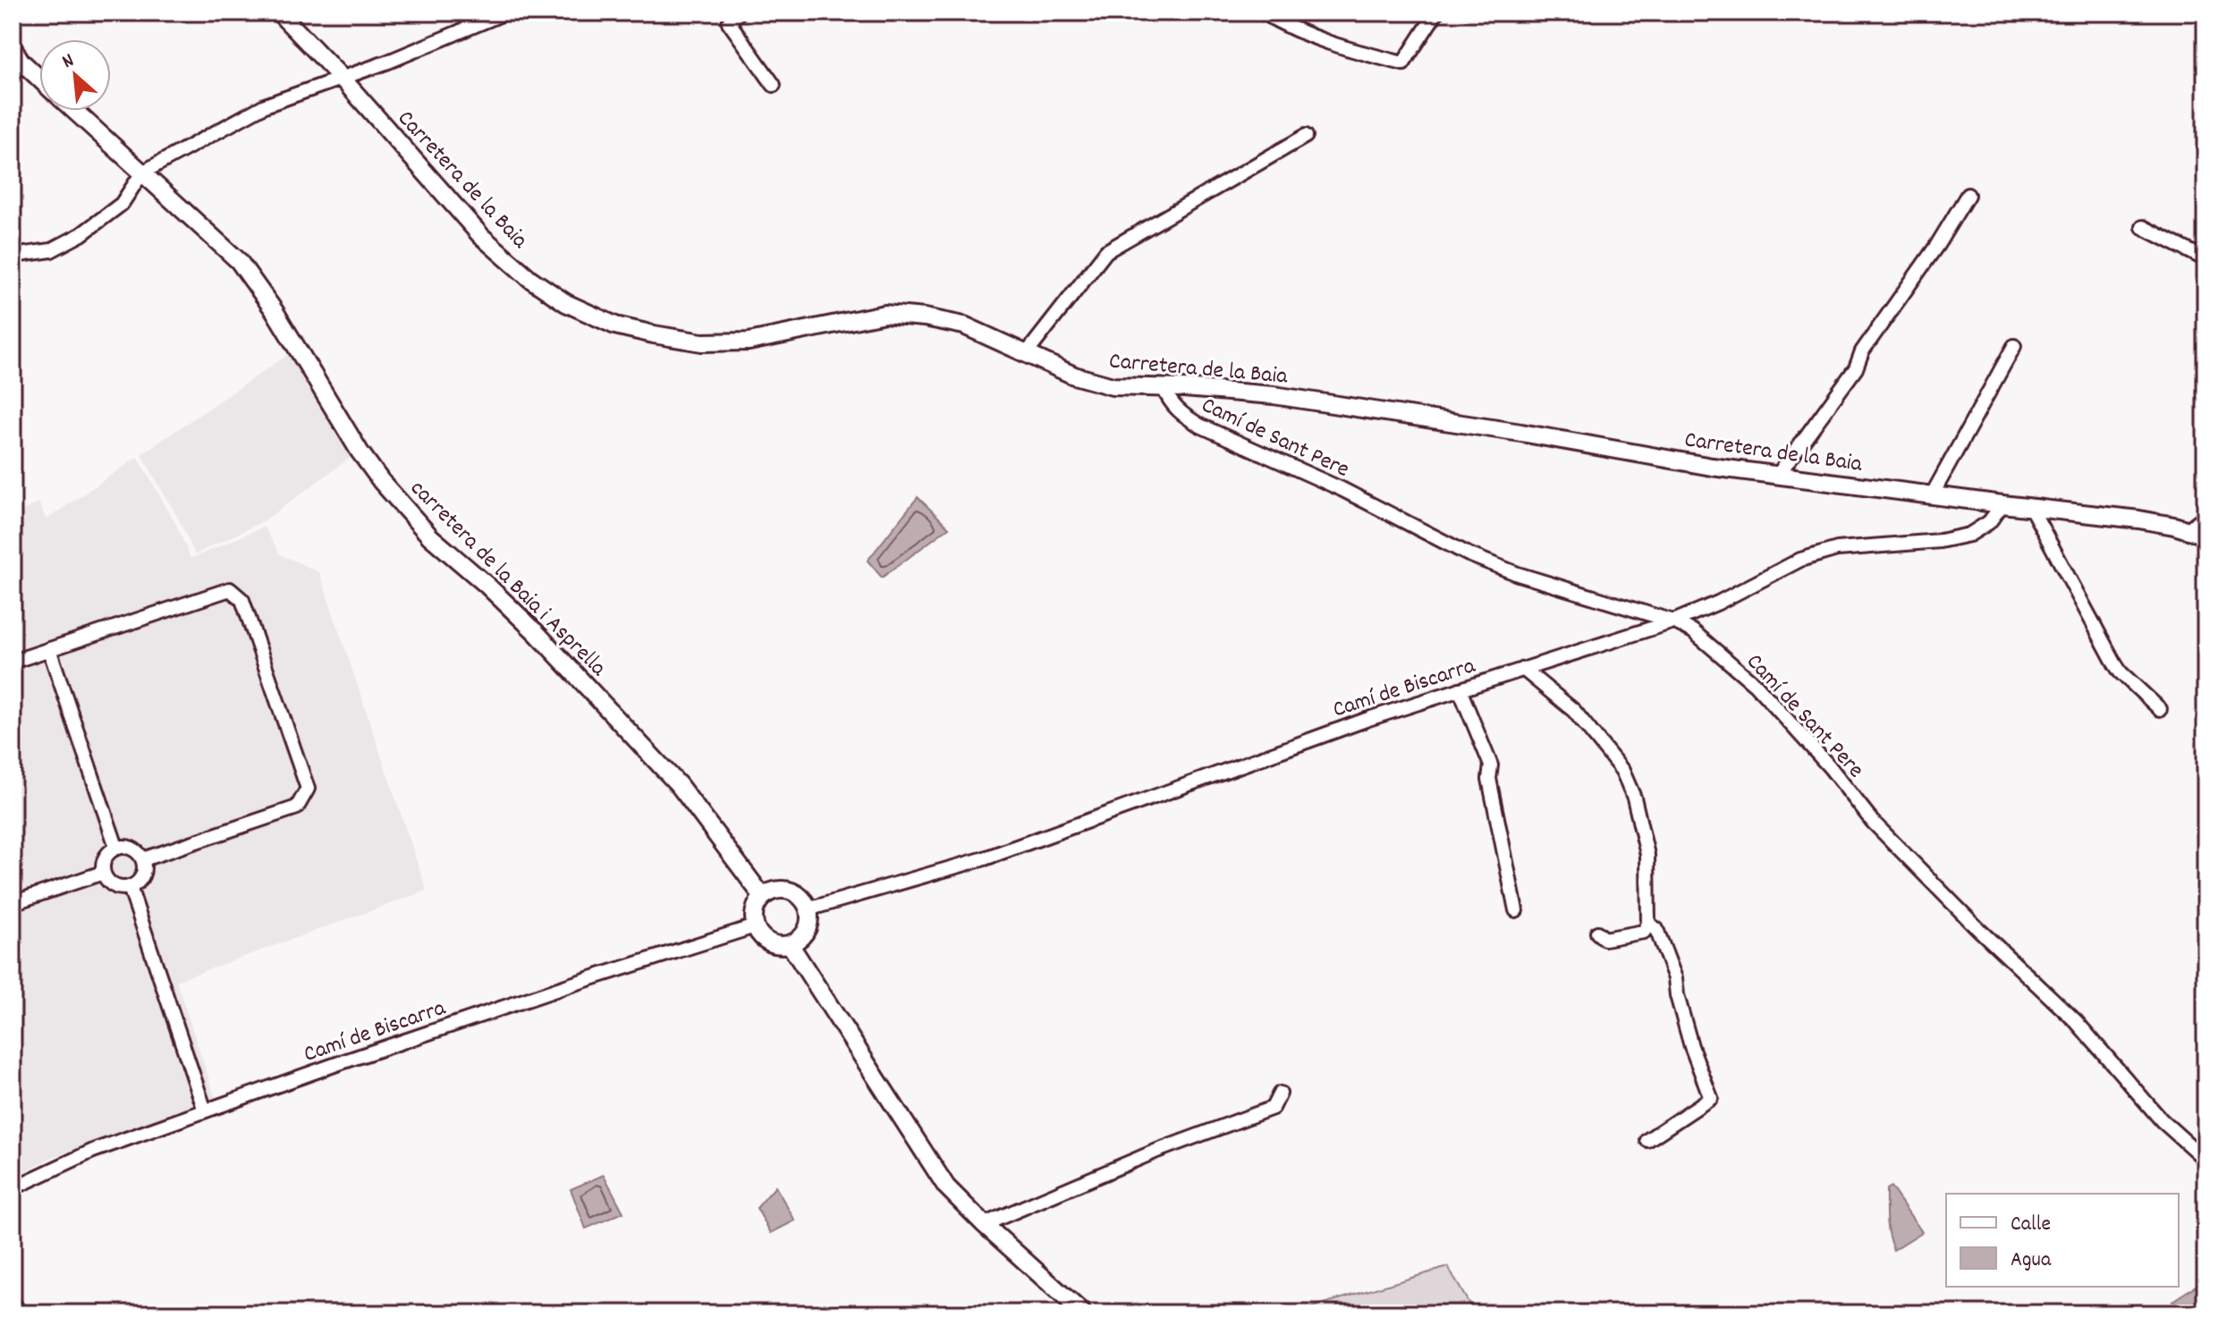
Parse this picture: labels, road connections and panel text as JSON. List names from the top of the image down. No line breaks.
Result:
{"streets":{"main road":["Carretera de la Baia","carretera de la Baia i Asprella"],"street":["Camí de Sant Pere","Camí de Biscarra"]},"crossings":[["Carretera de la Baia","Camí de Sant Pere"],["Carretera de la Baia","Camí de Biscarra"],["Camí de Sant Pere","Camí de Biscarra"],["carretera de la Baia i Asprella","Camí de Biscarra"]],"legend":["Calle","Agua"],"north":"top left"}
